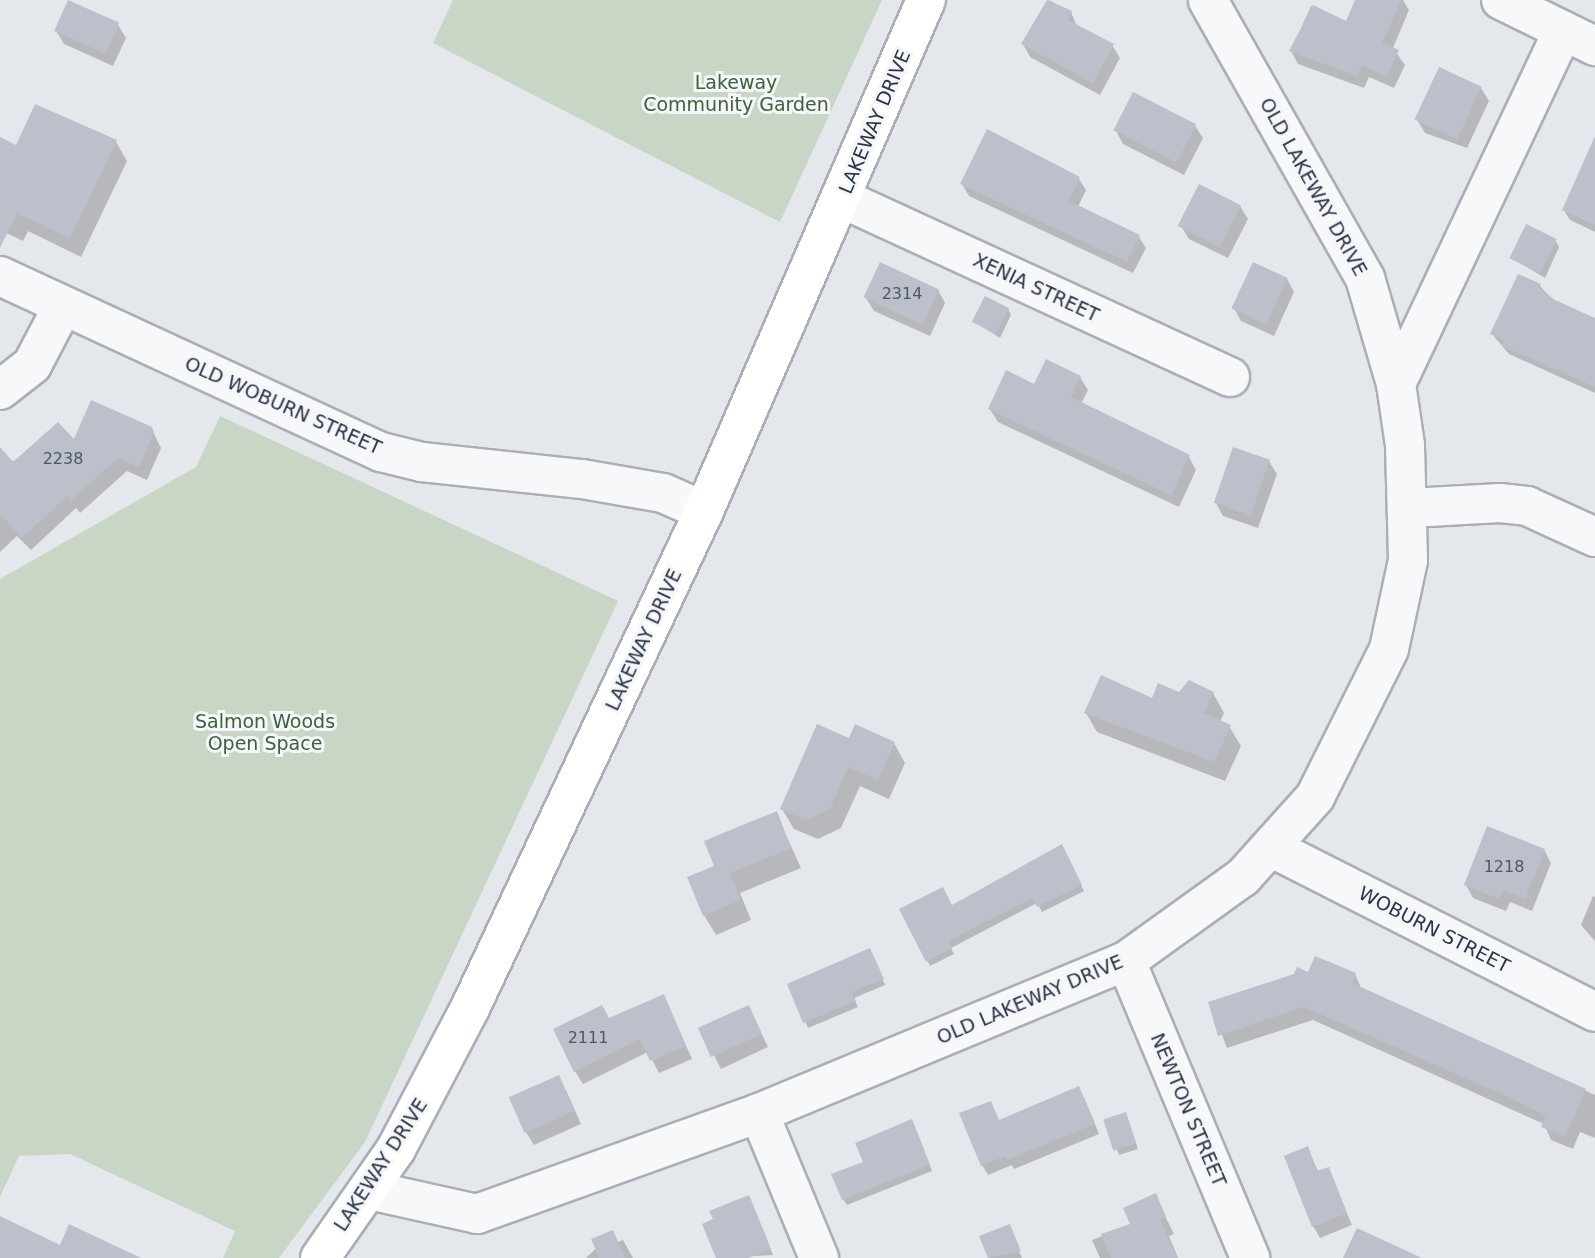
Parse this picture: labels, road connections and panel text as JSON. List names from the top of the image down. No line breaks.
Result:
{"streets":{"main road":["LAKEWAY DRIVE"],"street":["OLD LAKEWAY DRIVE","XENIA STREET","OLD WOBURN STREET","WOBURN STREET","NEWTON STREET"]},"crossings":[["LAKEWAY DRIVE","OLD LAKEWAY DRIVE"],["LAKEWAY DRIVE","XENIA STREET"],["LAKEWAY DRIVE","OLD WOBURN STREET"],["OLD LAKEWAY DRIVE","WOBURN STREET"],["OLD LAKEWAY DRIVE","NEWTON STREET"]],"parks":["Lakeway Community Garden","Salmon Woods Open Space"],"house_numbers":["2314","2238","1218","2111"]}
